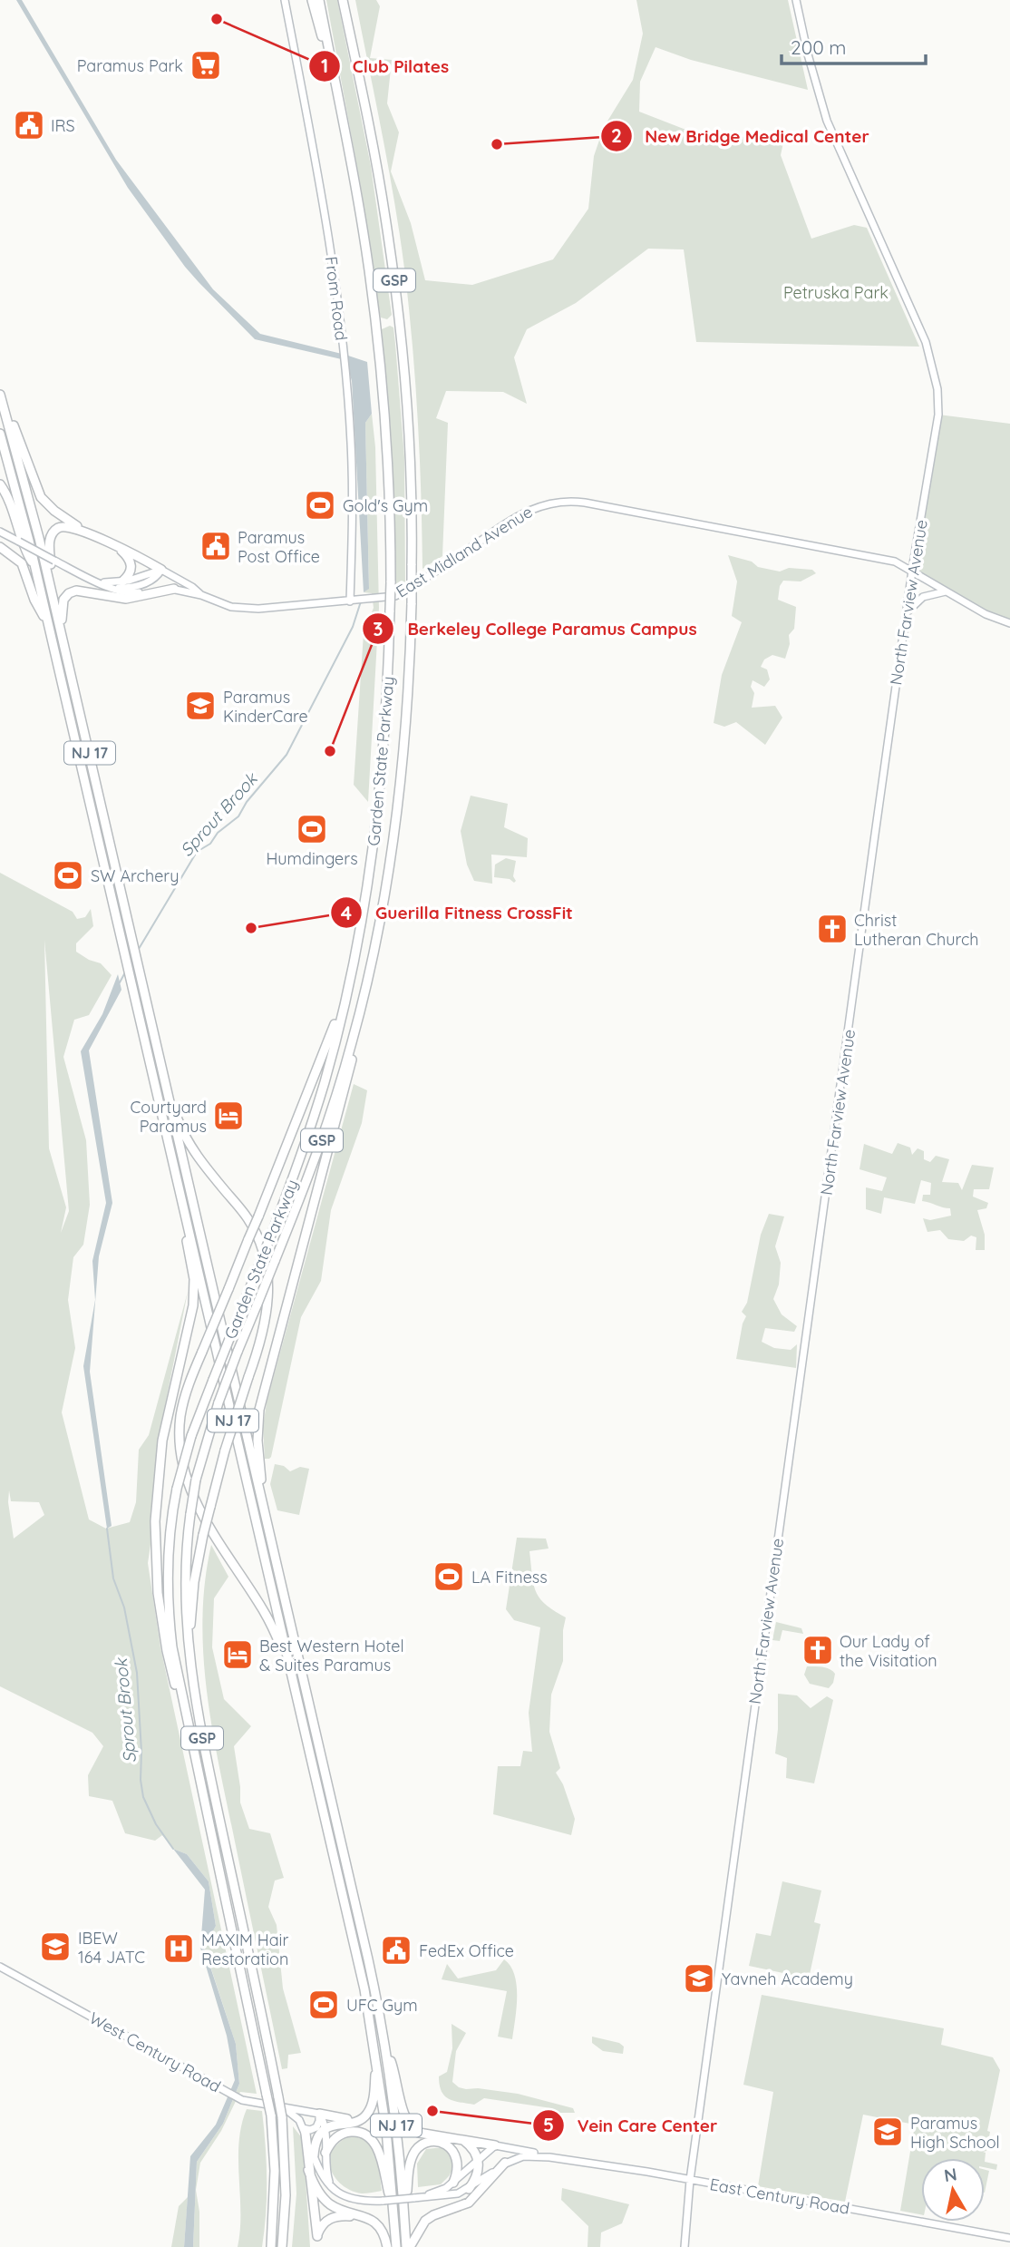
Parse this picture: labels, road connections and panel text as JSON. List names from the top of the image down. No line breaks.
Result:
{"streets":{"highway":["GSP","NJ 17","Garden State Parkway"],"street":["From Road","East Midland Avenue","North Farview Avenue","West Century Road","East Century Road"]},"crossings":[["From Road","East Midland Avenue"],["East Midland Avenue","North Farview Avenue"],["North Farview Avenue","East Century Road"]],"water":["Sprout Brook"],"parks":["Petruska Park"],"places":{"other":["Club Pilates","New Bridge Medical Center","Berkeley College Paramus Campus","Guerilla Fitness CrossFit","Vein Care Center"],"supermarket":["Paramus Park"],"public building":["IRS","Paramus Post Office","FedEx Office"],"sports":["Gold's Gym","Humdingers","SW Archery","LA Fitness","UFC Gym"],"school or university":["Paramus KinderCare","IBEW 164 JATC","Yavneh Academy","Paramus High School"],"church":["Christ Lutheran Church","Our Lady of the Visitation"],"hotel":["Courtyard Paramus","Best Western Hotel & Suites Paramus"],"hospital":["MAXIM Hair Restoration"]},"scale_bar":"200 m","north":"top"}
